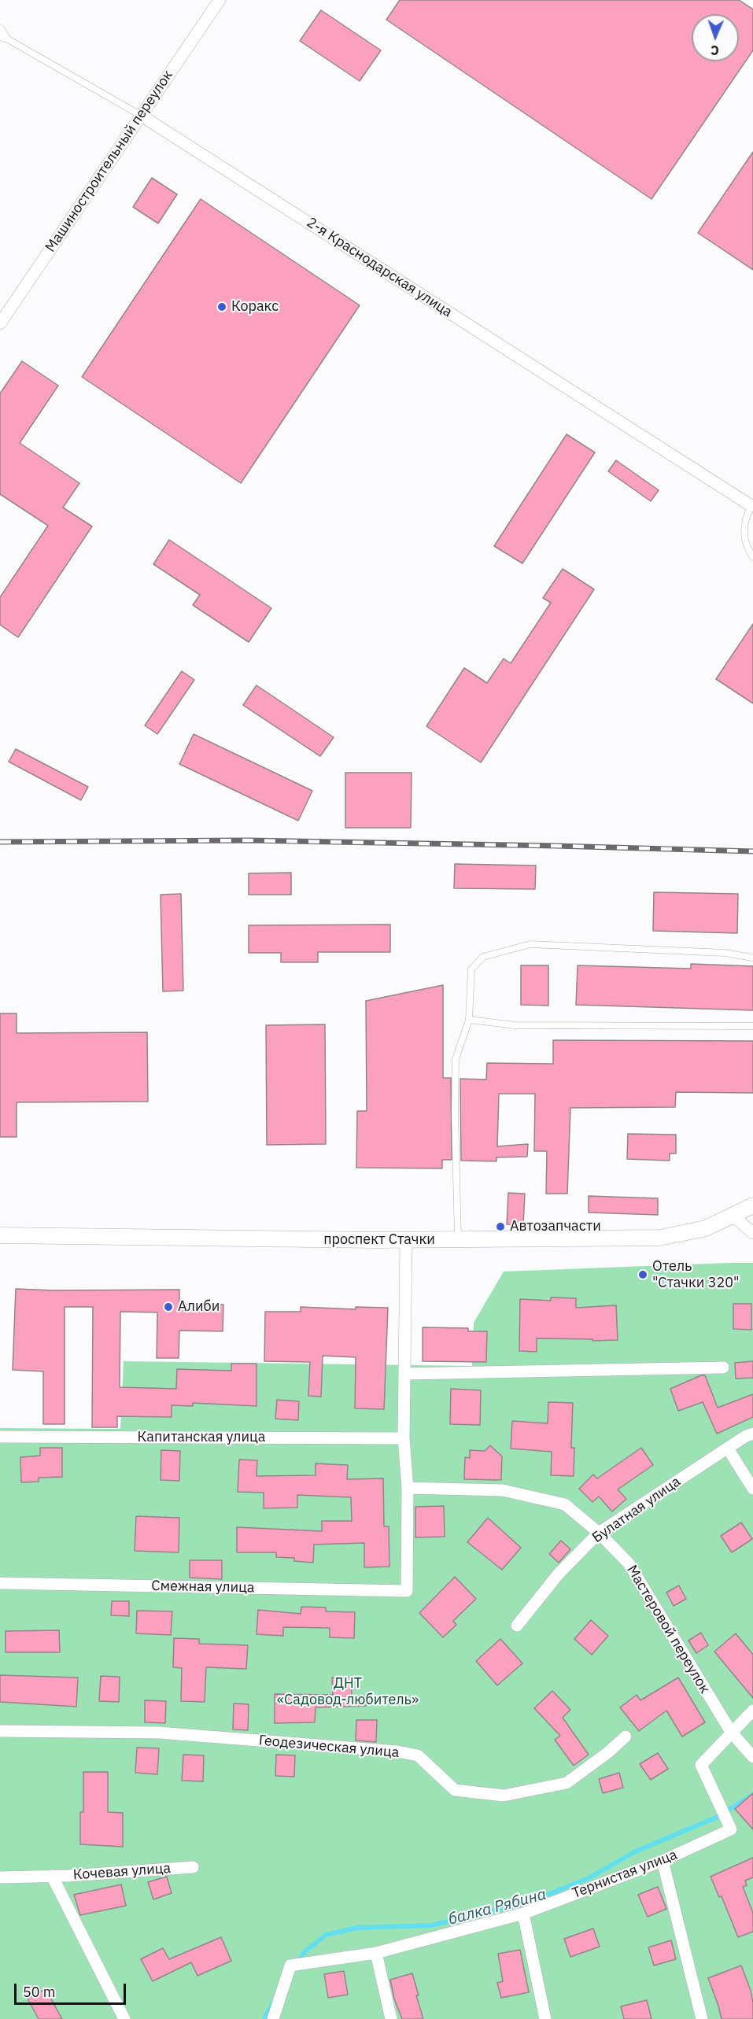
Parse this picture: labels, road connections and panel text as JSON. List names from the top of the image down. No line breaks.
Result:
{"streets":{"street":["Машиностроительный переулок","2-я Краснодарская улица","проспект Стачки","Капитанская улица","Булатная улица","Смежная улица","Мастеровой переулок","Геодезическая улица","Кочевая улица","Тернистая улица"]},"crossings":[["Машиностроительный переулок","2-я Краснодарская улица"],["Булатная улица","Мастеровой переулок"],["Смежная улица","Мастеровой переулок"],["Мастеровой переулок","Тернистая улица"]],"water":["балка Рябина"],"parks":["ДНТ «Садовод-любитель»"],"places":["Коракс","Автозапчасти","Отель \"Стачки 320\"","Алиби"],"scale_bar":"50 m","north":"bottom"}
